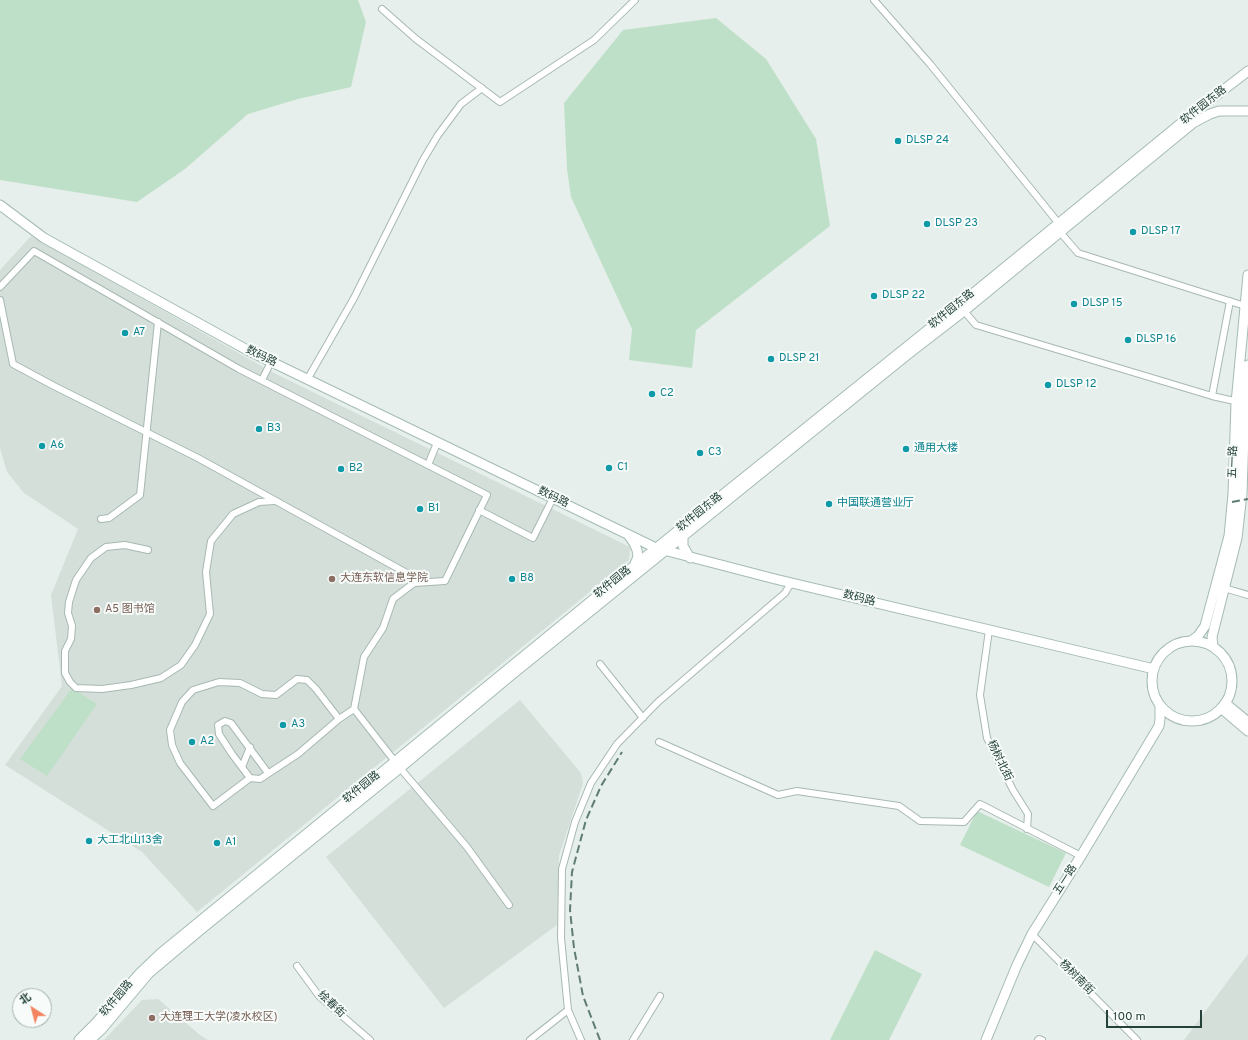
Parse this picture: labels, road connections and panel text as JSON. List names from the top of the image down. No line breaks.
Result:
{"streets":{"main road":["软件园东路","数码路","五一路","软件园路"],"street":["杨树北街","杨树南街","绘春街"]},"crossings":[["软件园东路","数码路"],["软件园东路","软件园路"],["数码路","五一路"],["数码路","软件园路"],["数码路","杨树北街"],["五一路","杨树南街"]],"places":["DLSP 24","DLSP 23","DLSP 17","DLSP 22","DLSP 15","A7","DLSP 16","DLSP 21","DLSP 12","C2","B3","A6","通用大楼","C3","C1","B2","中国联通营业厅","B1","大连东软信息学院","B8","A5 图书馆","A3","A2","大工北山13舍","A1","大连理工大学(凌水校区)"],"scale_bar":"100 m","north":"top left"}
